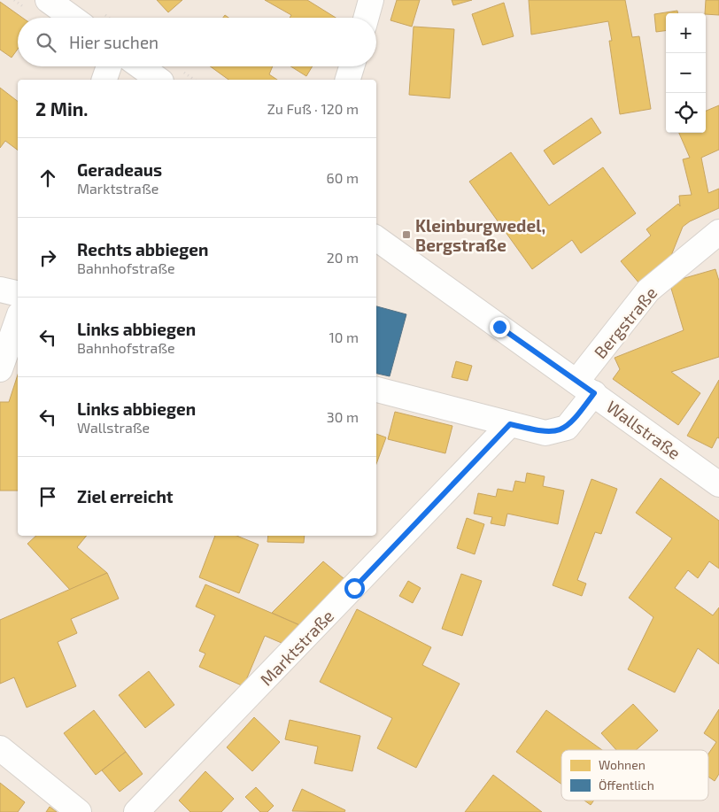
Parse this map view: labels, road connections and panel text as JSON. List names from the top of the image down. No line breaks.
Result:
{"streets":{"street":["Bergstraße","Wallstraße","Marktstraße"]},"crossings":[["Bergstraße","Wallstraße"],["Bergstraße","Marktstraße"]],"places":{"transit":["Kleinburgwedel, Bergstraße"]},"legend":["Wohnen","Öffentlich"],"page":{"map_buttons":["+","−"],"search":"Hier suchen","heading":["2 Min.","Zu Fuß · 120 m"],"list":[["Geradeaus","Marktstraße","60 m"],["Rechts abbiegen","Bahnhofstraße","20 m"],["Links abbiegen","Bahnhofstraße","10 m"],["Links abbiegen","Wallstraße","30 m"],"Ziel erreicht"]}}
